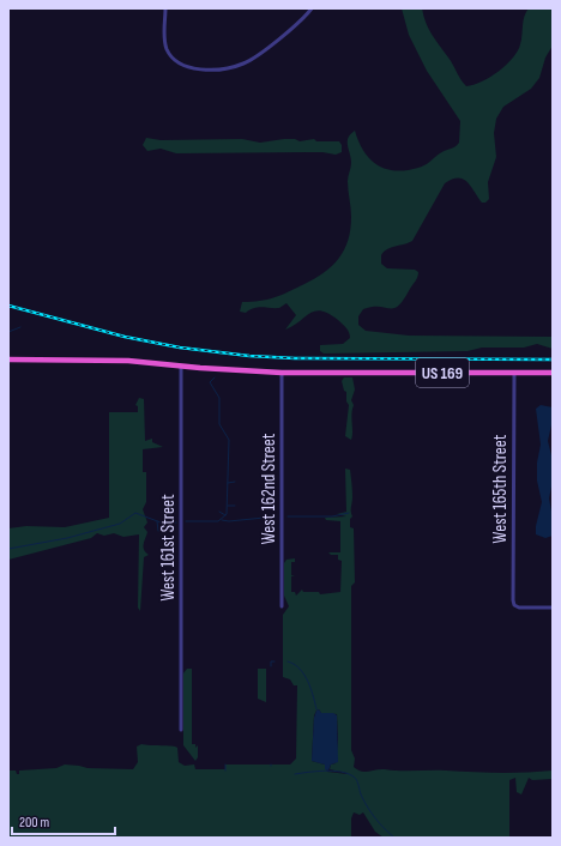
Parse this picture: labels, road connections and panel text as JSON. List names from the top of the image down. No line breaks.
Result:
{"streets":{"highway":["US 169"],"street":["West 162nd Street","West 165th Street","West 161st Street"]},"crossings":[["US 169","West 162nd Street"],["US 169","West 165th Street"],["US 169","West 161st Street"]],"scale_bar":"200 m"}
